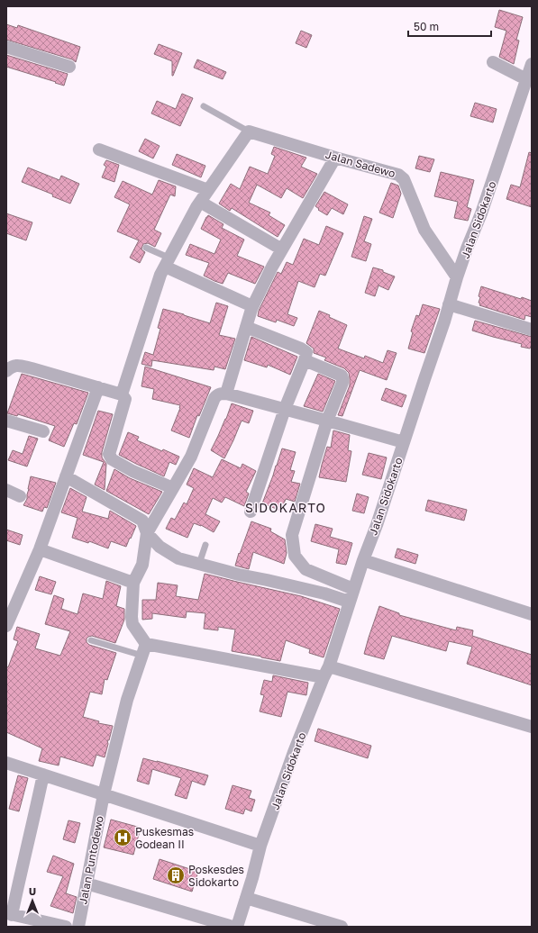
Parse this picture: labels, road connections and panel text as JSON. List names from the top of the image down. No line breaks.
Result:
{"streets":{"street":["Jalan Sadewo","Jalan Sidokarto","Jalan Puntodewo"]},"crossings":[["Jalan Sadewo","Jalan Sidokarto"]],"districts":["SIDOKARTO"],"places":{"hospital":["Puskesmas Godean II"],"building":["Poskesdes Sidokarto"]},"scale_bar":"50 m","north":"top"}
